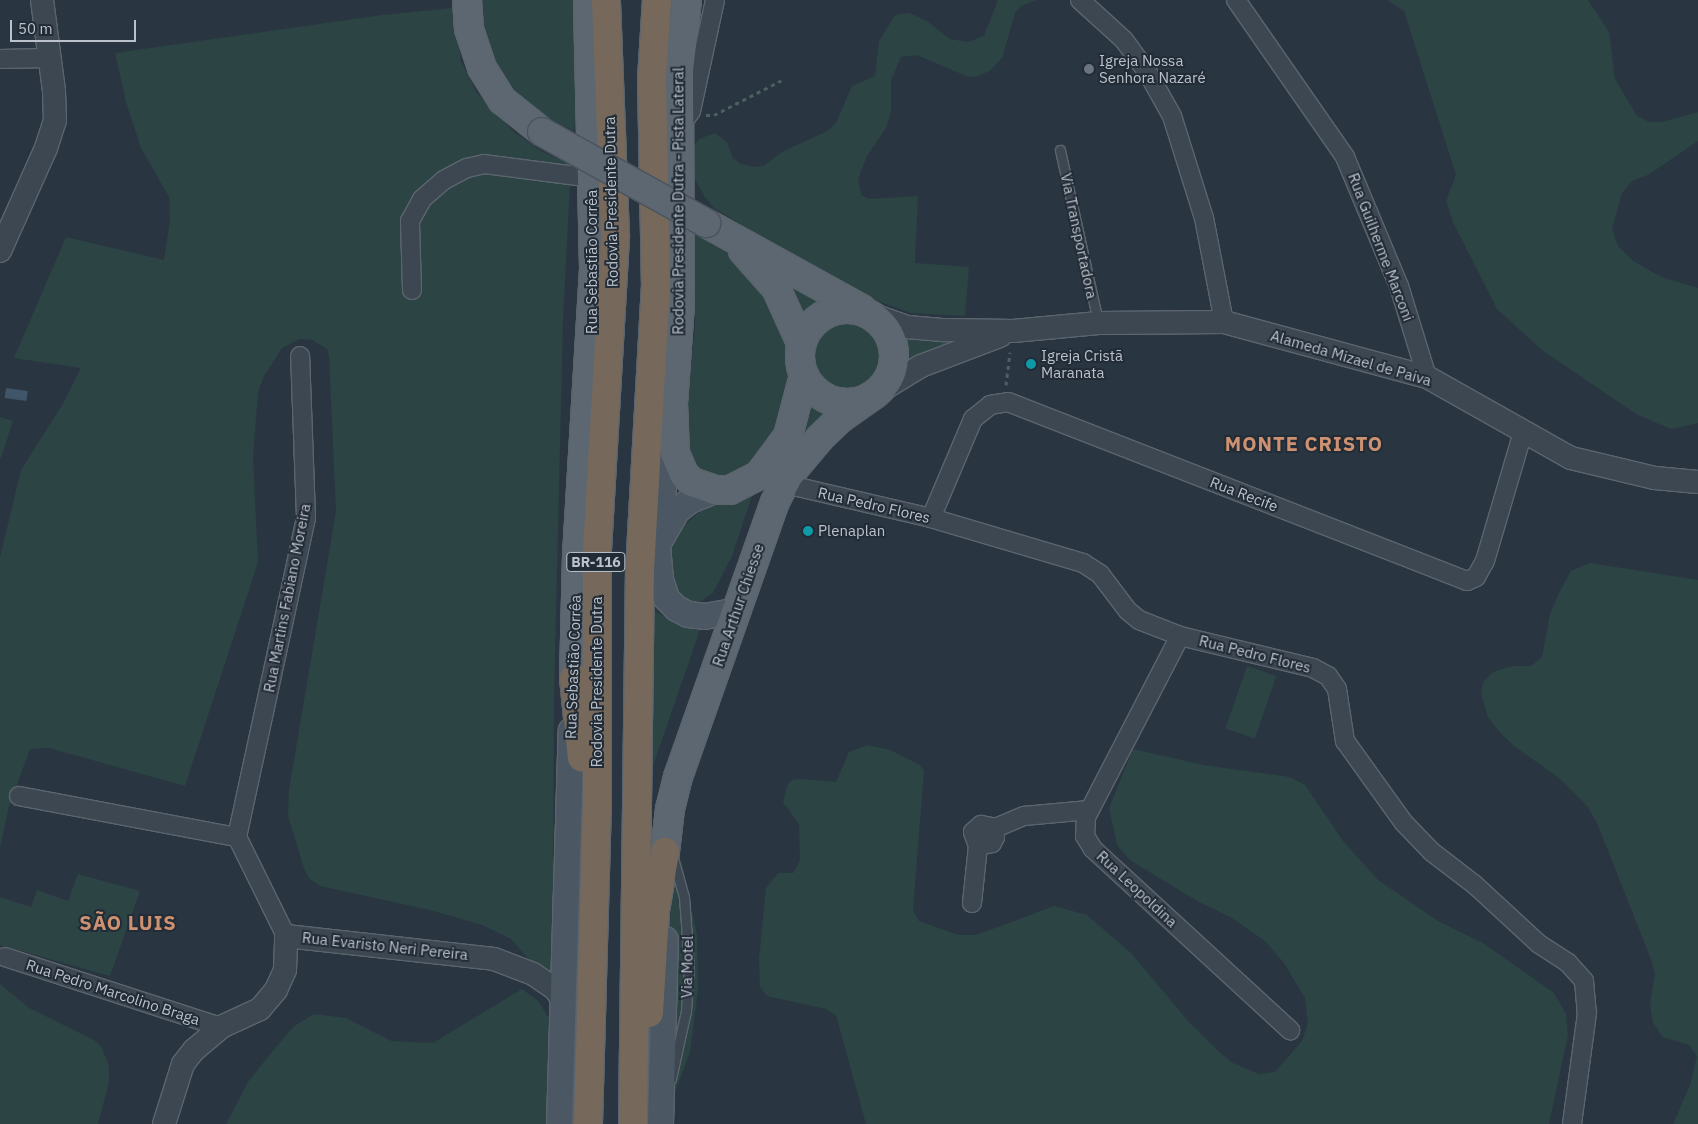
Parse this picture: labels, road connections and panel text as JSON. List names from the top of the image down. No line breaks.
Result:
{"streets":{"highway":["Rodovia Presidente Dutra","BR-116"],"main road":["Rodovia Presidente Dutra - Pista Lateral","Rua Sebastião Corrêa","Rua Arthur Chiesse"],"street":["Rua Guilherme Marconi","Alameda Mizael de Paiva","Rua Recife","Rua Pedro Flores","Rua Martins Fabiano Moreira","Rua Leopoldina","Rua Evaristo Neri Pereira","Rua Pedro Marcolino Braga"],"lane":["Via Transportadora","Via Motel"]},"crossings":[["Via Transportadora","Alameda Mizael de Paiva"],["Rua Guilherme Marconi","Alameda Mizael de Paiva"],["Rua Sebastião Corrêa","Rua Evaristo Neri Pereira"],["Alameda Mizael de Paiva","Rua Recife"],["Rua Pedro Flores","Rua Arthur Chiesse"],["Rua Pedro Flores","Rua Leopoldina"],["Rua Arthur Chiesse","Via Motel"],["Rua Evaristo Neri Pereira","Rua Pedro Marcolino Braga"]],"districts":["MONTE CRISTO","SÃO LUIS"],"places":["Igreja Nossa Senhora Nazaré","Igreja Cristã Maranata","Plenaplan"],"scale_bar":"50 m"}
